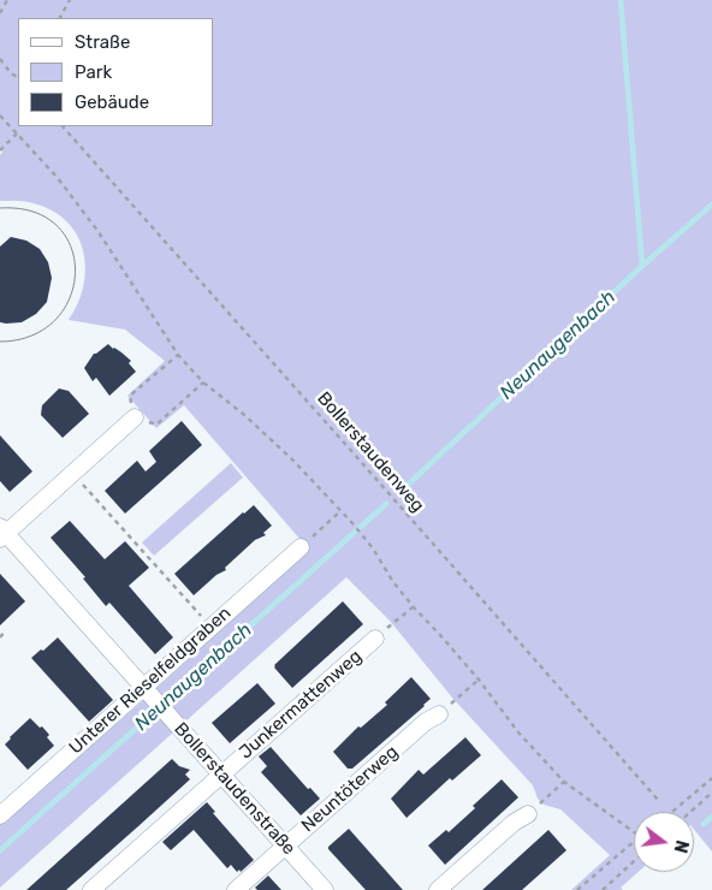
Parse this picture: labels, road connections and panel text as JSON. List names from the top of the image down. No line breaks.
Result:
{"streets":{"street":["Unterer Rieselfeldgraben","Junkermattenweg","Bollerstaudenstraße","Neuntöterweg"],"path":["Bollerstaudenweg"]},"crossings":[["Unterer Rieselfeldgraben","Bollerstaudenstraße"],["Junkermattenweg","Bollerstaudenstraße"],["Bollerstaudenstraße","Neuntöterweg"]],"water":["Neunaugenbach"],"legend":["Straße","Park","Gebäude"],"north":"right"}
